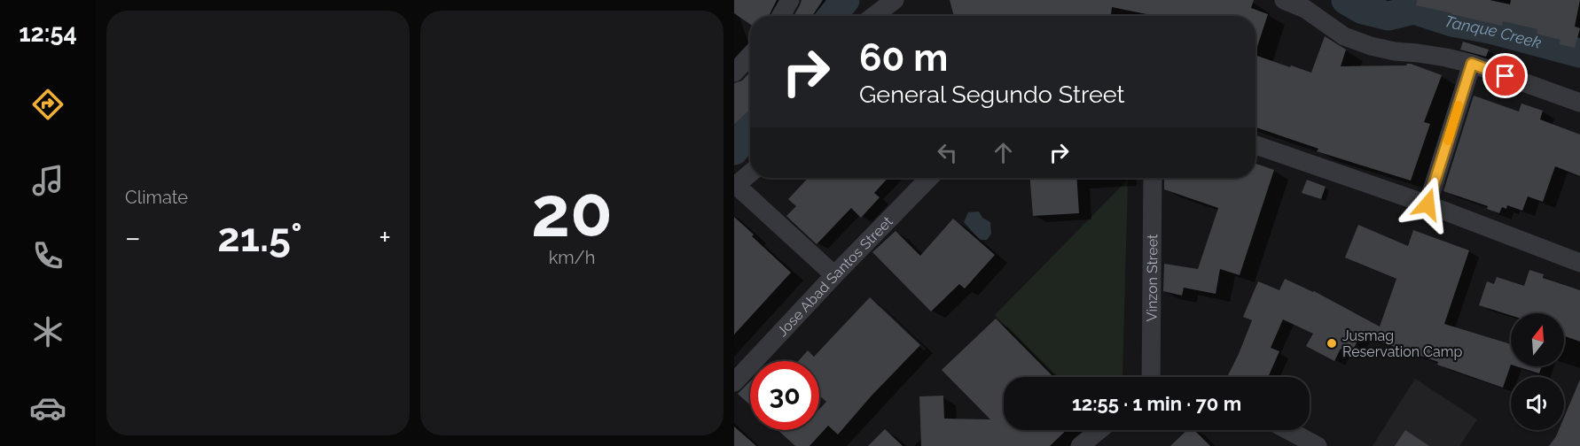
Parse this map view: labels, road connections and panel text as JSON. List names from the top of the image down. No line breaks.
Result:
{"streets":{"street":["Jose Abad Santos Street","Vinzon Street"]},"water":["Tanque Creek"],"places":["Jusmag Reservation Camp"],"north":"top","page":{"tabs":"12:54","tile":["Climate",["20","km/h"]],"turn":["60 m","General Segundo Street"],"heat":["−","21.5°","+"],"limit":"30","trip":"12:55 · 1 min · 70 m"}}
